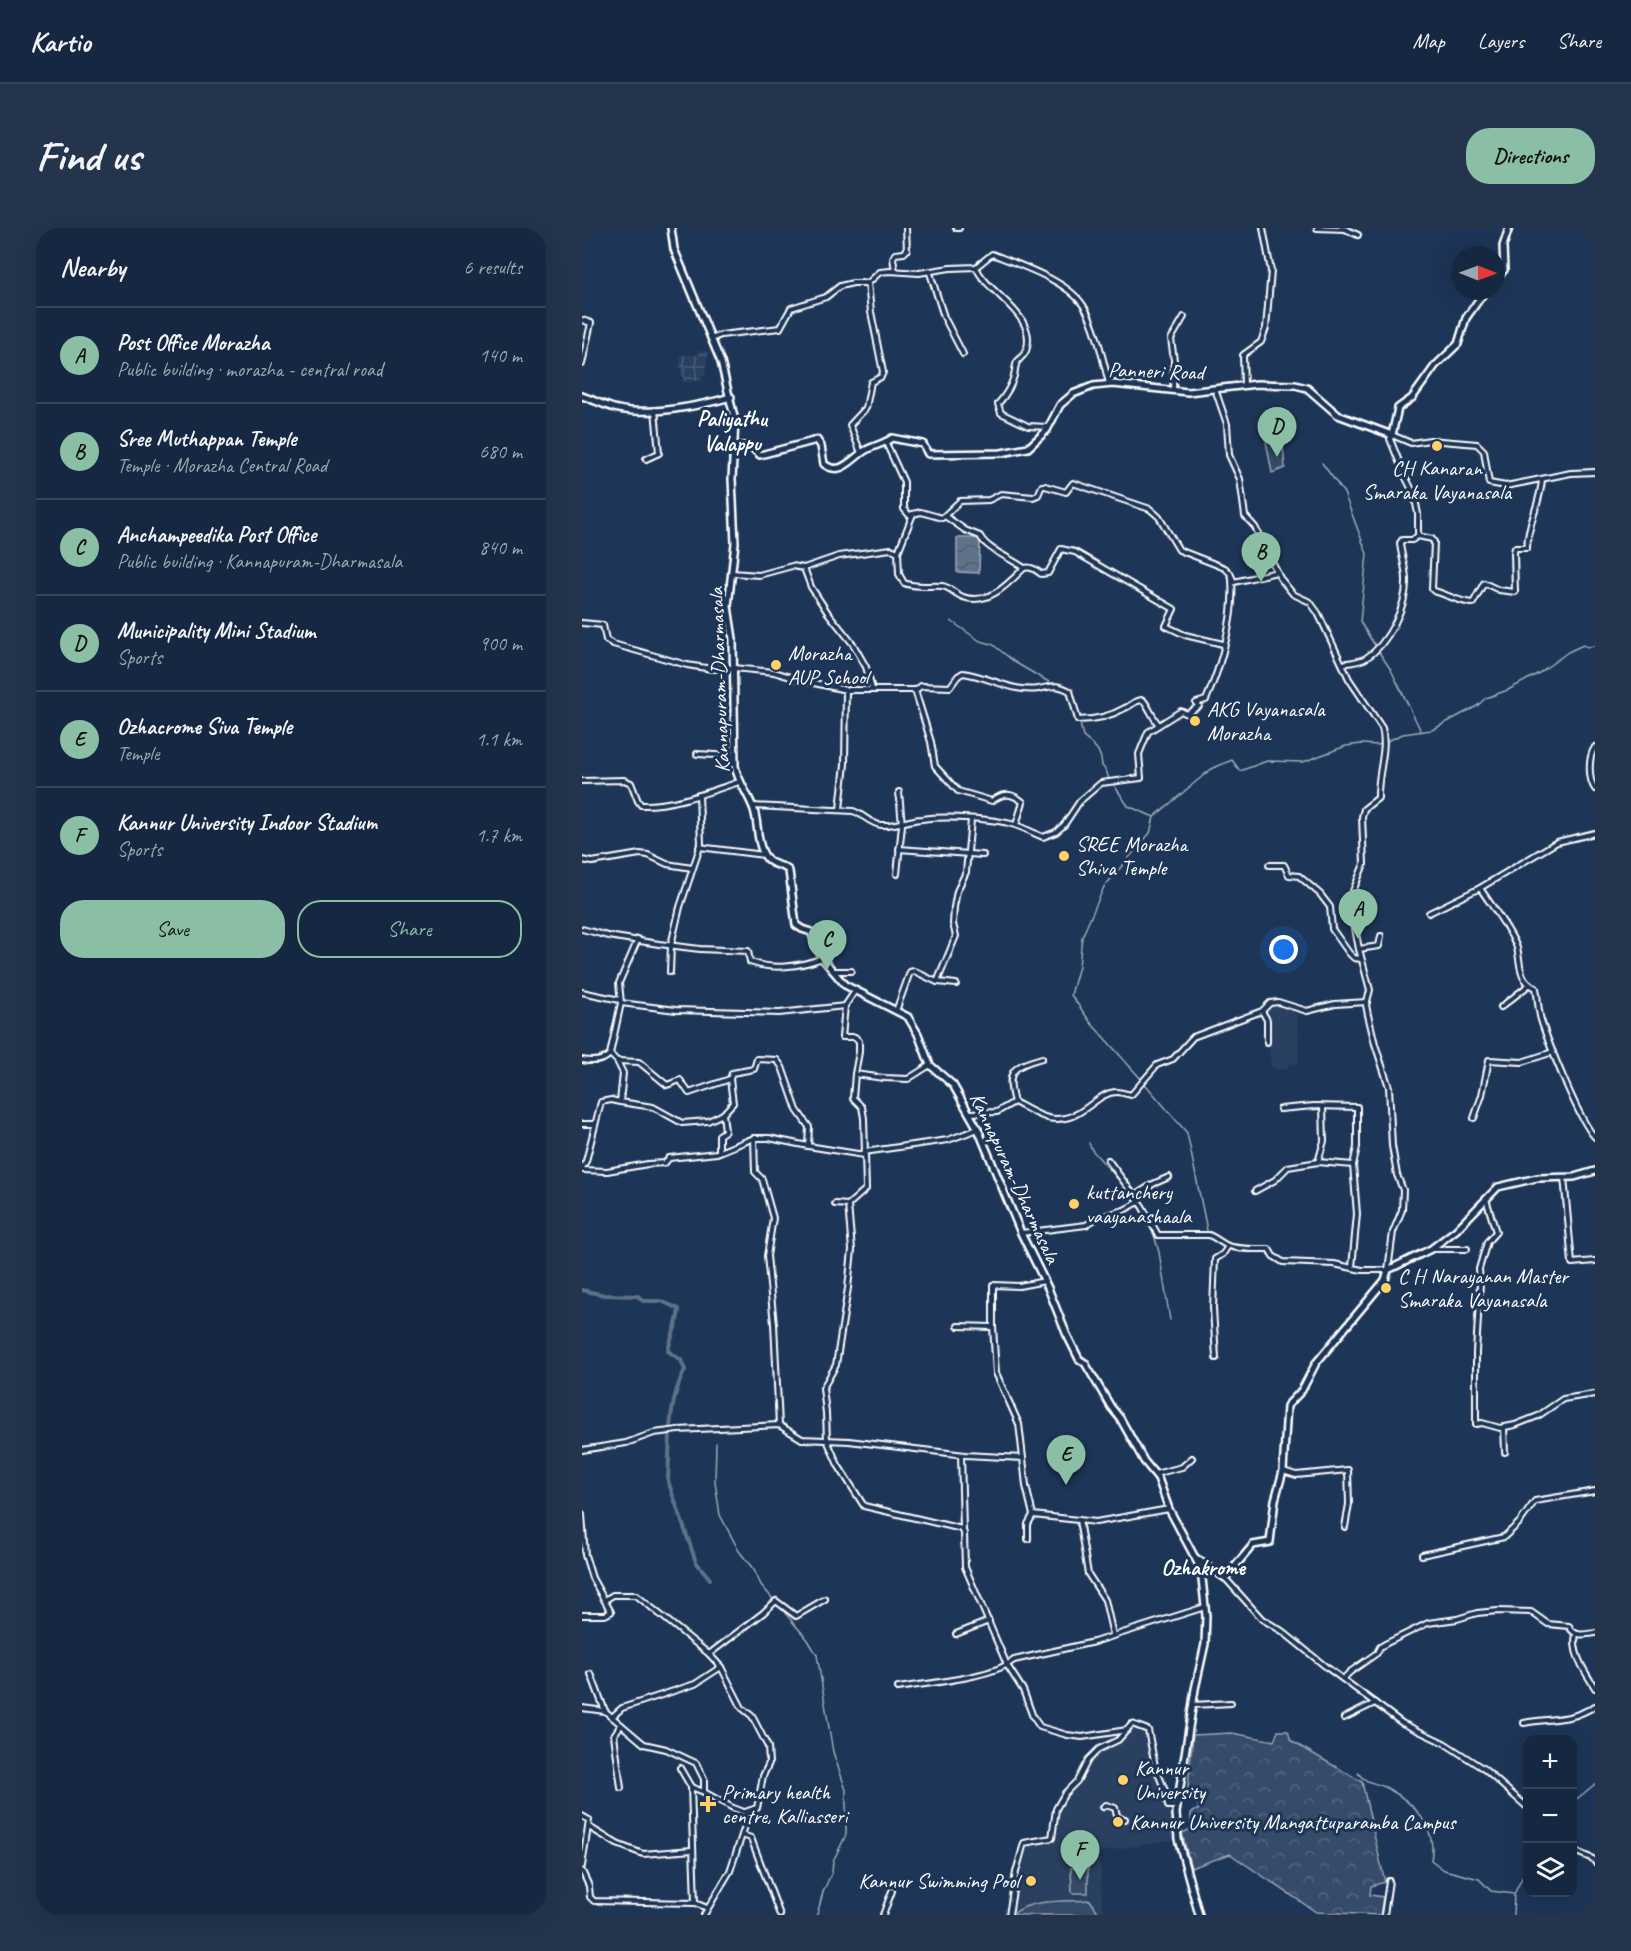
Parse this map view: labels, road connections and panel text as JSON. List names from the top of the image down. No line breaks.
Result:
{"streets":{"main road":["Panneri Road","Kannapuram-Dharmasala"]},"crossings":[["Panneri Road","Kannapuram-Dharmasala"]],"districts":["Paliyathu Valappu","Ozhakrome"],"places":{"other":["CH Kanaran Smaraka Vayanasala","Morazha AUP School","AKG Vayanasala Morazha","SREE Morazha Shiva Temple","kuttanchery vaayanashaala","C H Narayanan Master Smaraka Vayanasala","Kannur University","Kannur University Mangattuparamba Campus","Kannur Swimming Pool"],"health":["Primary health centre, Kalliasseri"]},"north":"right","page":{"header":"Kartio","nav":["Map","Layers","Share"],"buttons":["Directions",["Save","Share"]],"title":"Find us","heading":["Nearby","6 results"],"list":[{"mark":"A","name":"Post Office Morazha","note":"Public building · morazha - central road","value":"140 m"},{"mark":"B","name":"Sree Muthappan Temple","note":"Temple · Morazha Central Road","value":"680 m"},{"mark":"C","name":"Anchampeedika Post Office","note":"Public building · Kannapuram-Dharmasala","value":"840 m"},{"mark":"D","name":"Municipality Mini Stadium","note":"Sports","value":"900 m"},{"mark":"E","name":"Ozhacrome Siva Temple","note":"Temple","value":"1.1 km"},{"mark":"F","name":"Kannur University Indoor Stadium","note":"Sports","value":"1.7 km"}],"pins":["D","B","A","C","E","F"],"map_buttons":["+","−"]}}
